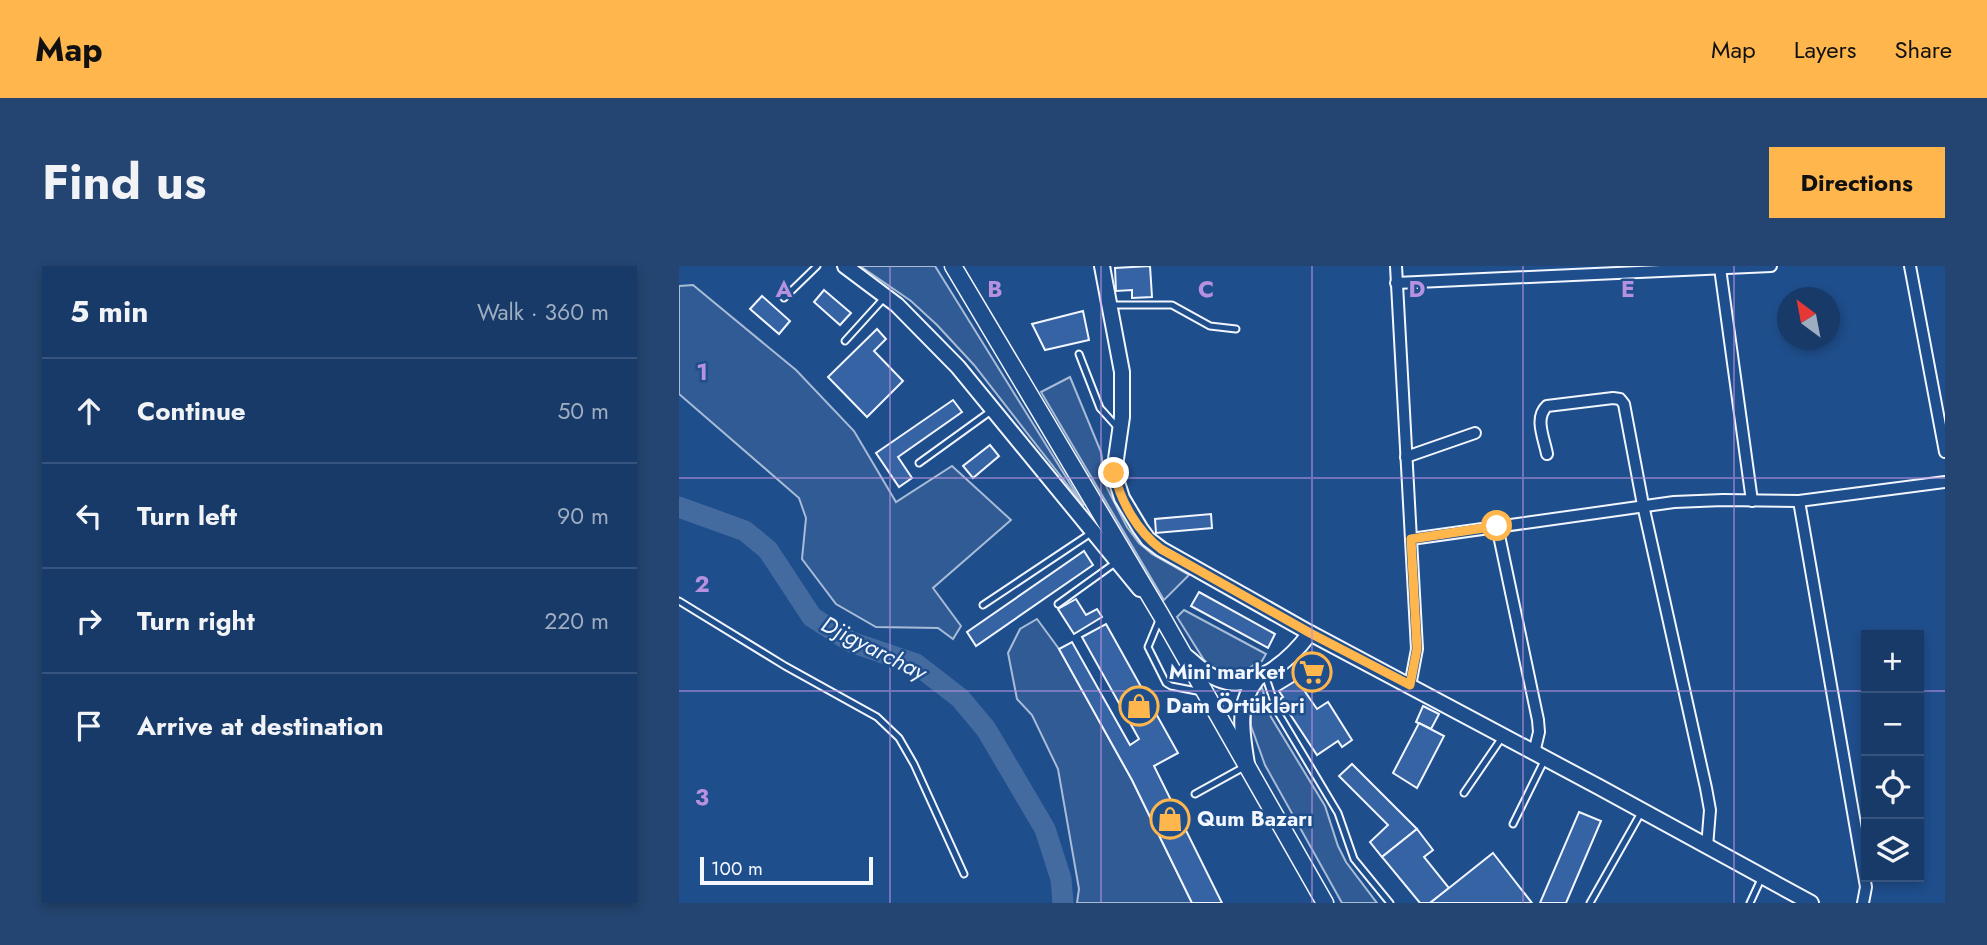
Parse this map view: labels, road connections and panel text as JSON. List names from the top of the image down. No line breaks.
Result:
{"water":["Djigyarchay"],"places":{"supermarket":["Mini market"],"shop":["Dam Örtükləri","Qum Bazarı"]},"scale_bar":"100 m","north":"top left","page":{"header":"Map","nav":["Map","Layers","Share"],"title":"Find us","buttons":"Directions","heading":["5 min","Walk · 360 m"],"list":[["Continue","50 m"],["Turn left","90 m"],["Turn right","220 m"],"Arrive at destination"],"map_buttons":["+","−"],"scale":"100 m"},"grid":{"columns":["A","B","C","D","E"],"rows":["1","2","3"]}}
